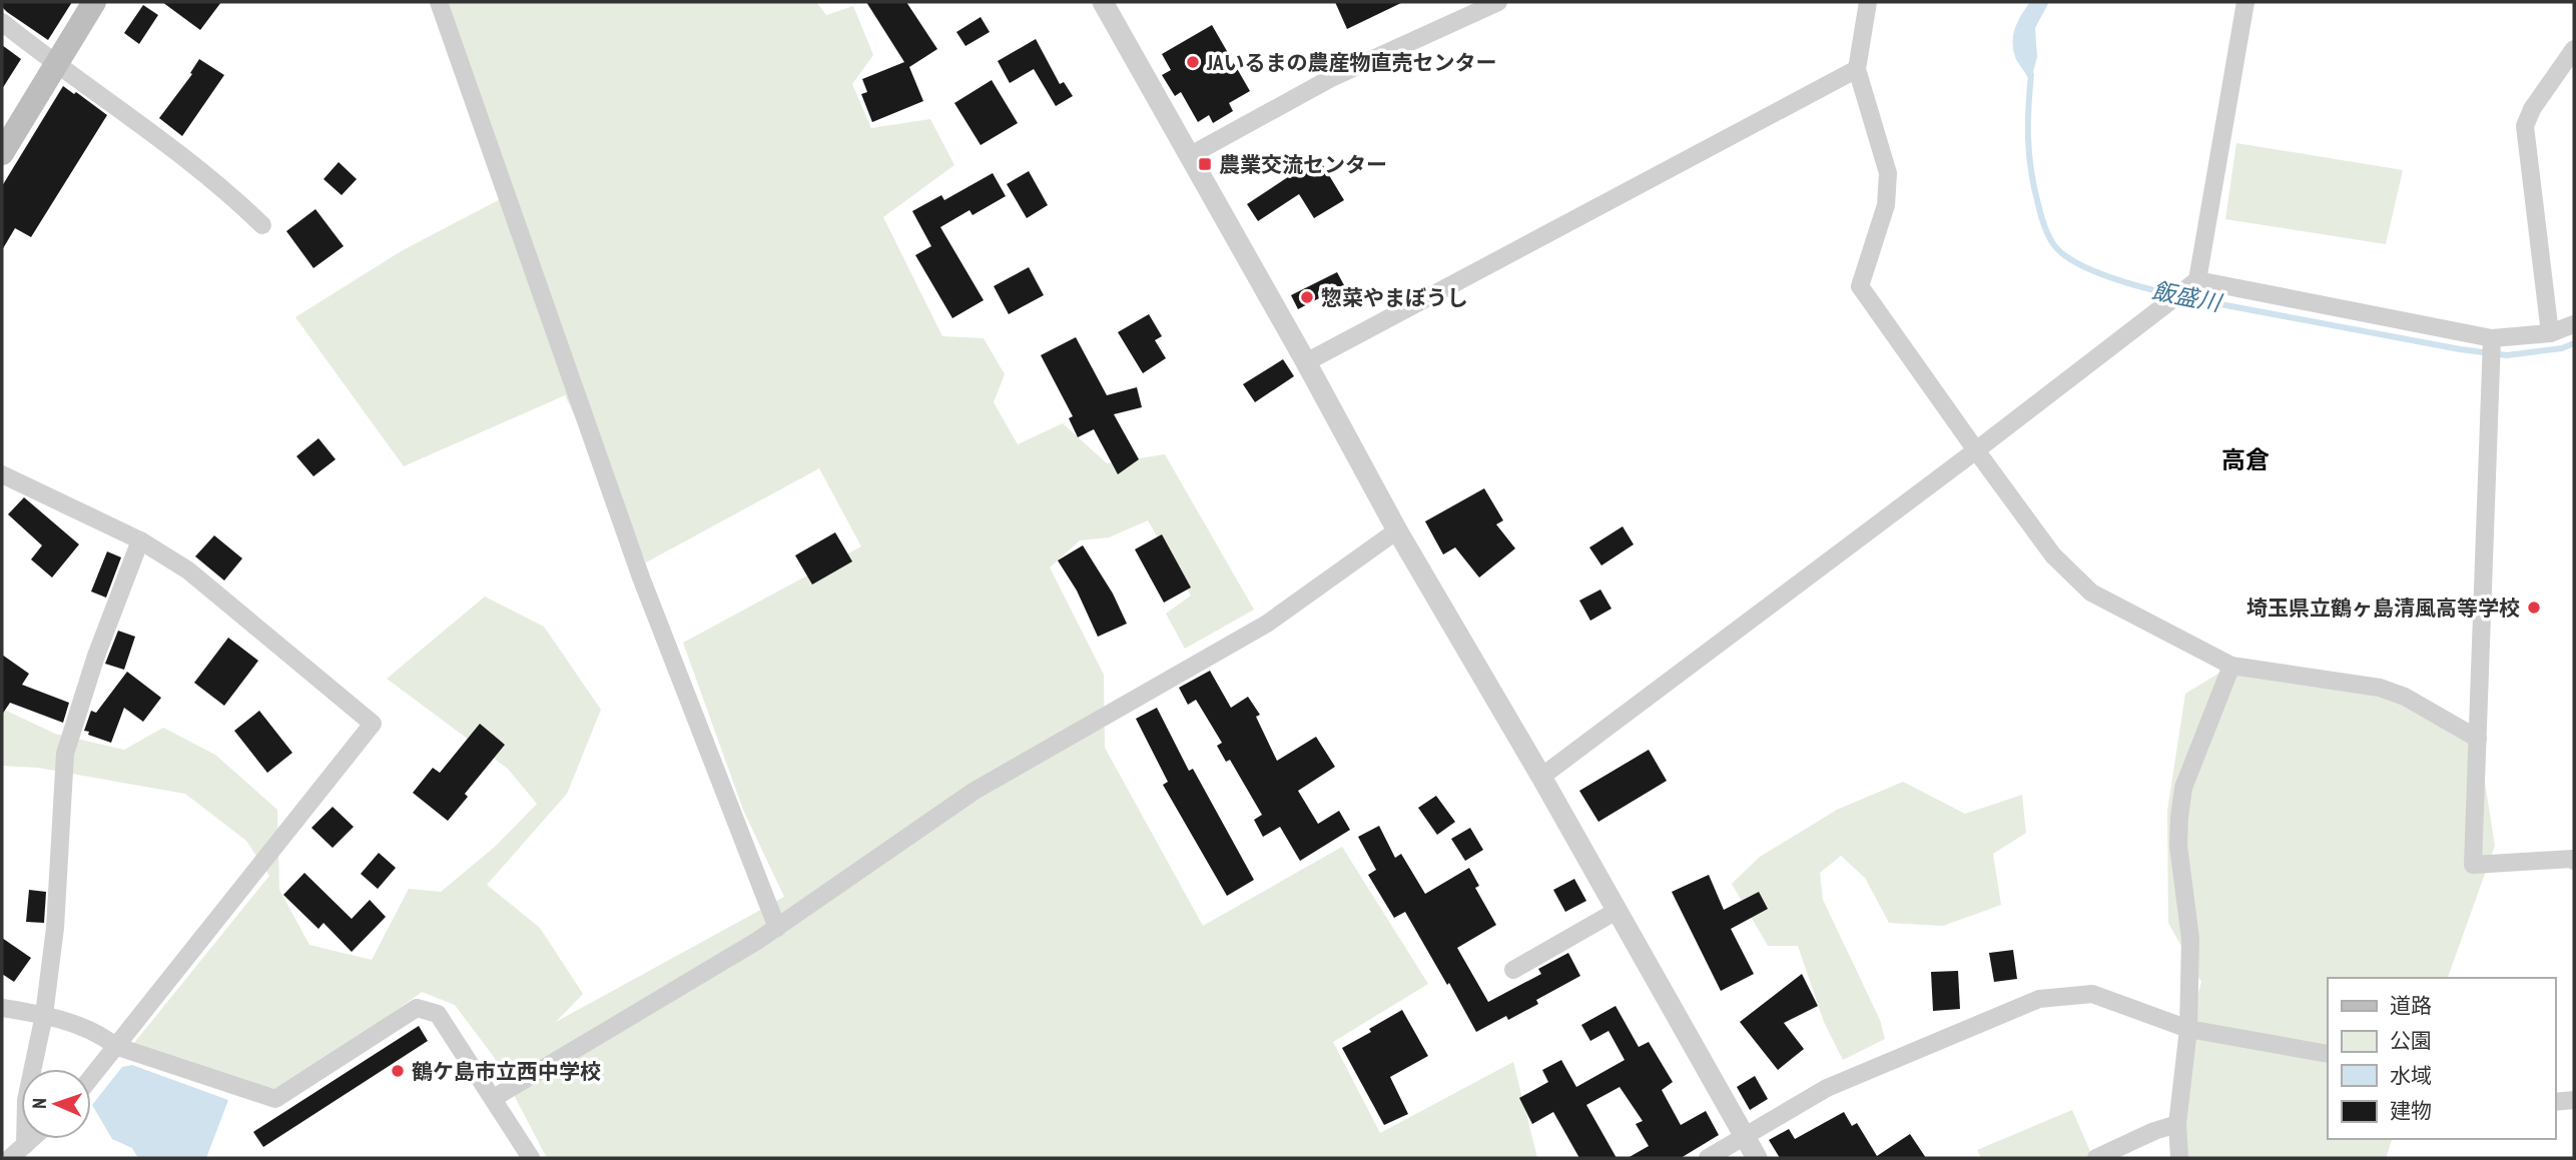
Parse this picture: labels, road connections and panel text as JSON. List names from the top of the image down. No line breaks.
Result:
{"districts":["高倉"],"water":["飯盛川"],"places":{"other":["JAいるまの農産物直売センター","惣菜やまぼうし","埼玉県立鶴ヶ島清風高等学校","鶴ケ島市立西中学校"],"transit":["農業交流センター"]},"legend":["道路","公園","水域","建物"],"north":"left"}
